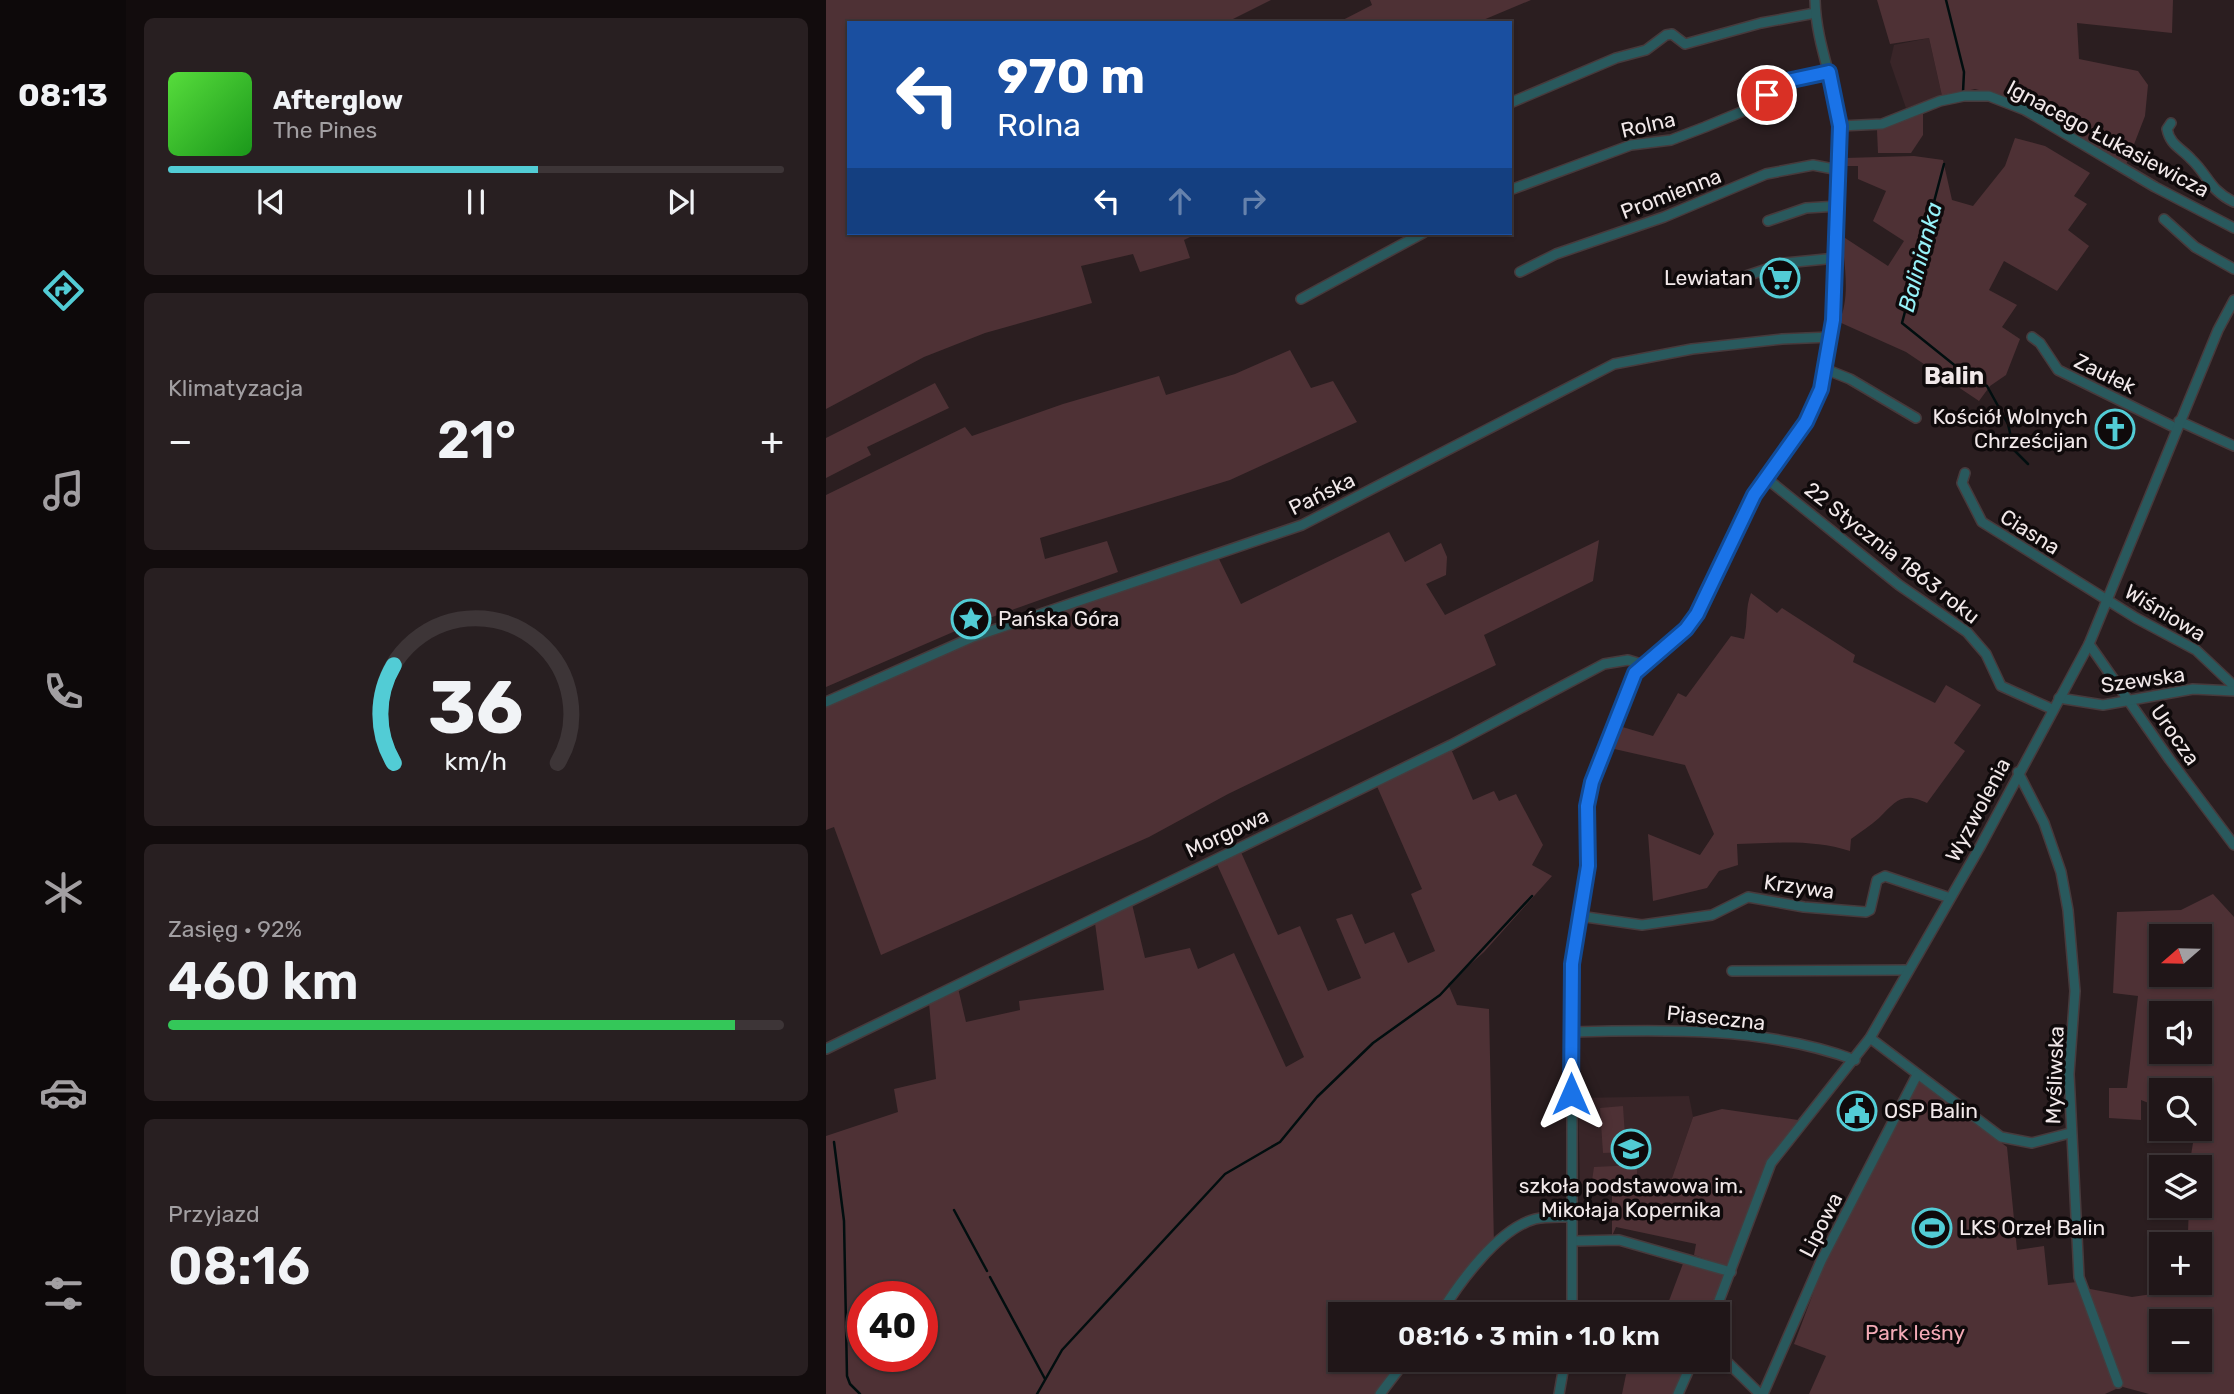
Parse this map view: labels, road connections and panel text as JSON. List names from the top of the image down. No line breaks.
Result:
{"streets":{"street":["Rolna","Ignacego Łukasiewicza","Promienna","Zaułek","Pańska","Ciasna","22 Stycznia 1863 roku","Wiśniowa","Szewska","Urocza","Wyzwolenia","Morgowa","Krzywa","Piaseczna","Myśliwska","Lipowa"]},"crossings":[["Zaułek","Wyzwolenia"],["Ciasna","Wiśniowa"],["Ciasna","Wyzwolenia"],["22 Stycznia 1863 roku","Wyzwolenia"],["Wiśniowa","Szewska"],["Wiśniowa","Wyzwolenia"],["Szewska","Urocza"],["Szewska","Wyzwolenia"],["Urocza","Wyzwolenia"],["Wyzwolenia","Krzywa"],["Wyzwolenia","Piaseczna"],["Wyzwolenia","Myśliwska"]],"districts":["Balin"],"water":["Balinianka"],"parks":["Park leśny"],"places":{"supermarket":["Lewiatan"],"church":["Kościół Wolnych Chrześcijan"],"place":["Pańska Góra"],"public building":["OSP Balin"],"school or university":["szkoła podstawowa im. Mikołaja Kopernika"],"sports":["LKS Orzeł Balin"]},"north":"left","page":{"tabs":"08:13","turn":["970 m","Rolna"],"song":["Afterglow","The Pines"],"tile":["Klimatyzacja",["Zasięg · 92%","460 km"],["Przyjazd","08:16"]],"heat":["−","21°","+"],"map_buttons":["+","−"],"limit":"40","trip":"08:16 · 3 min · 1.0 km","gauge":["36","km/h"]}}
